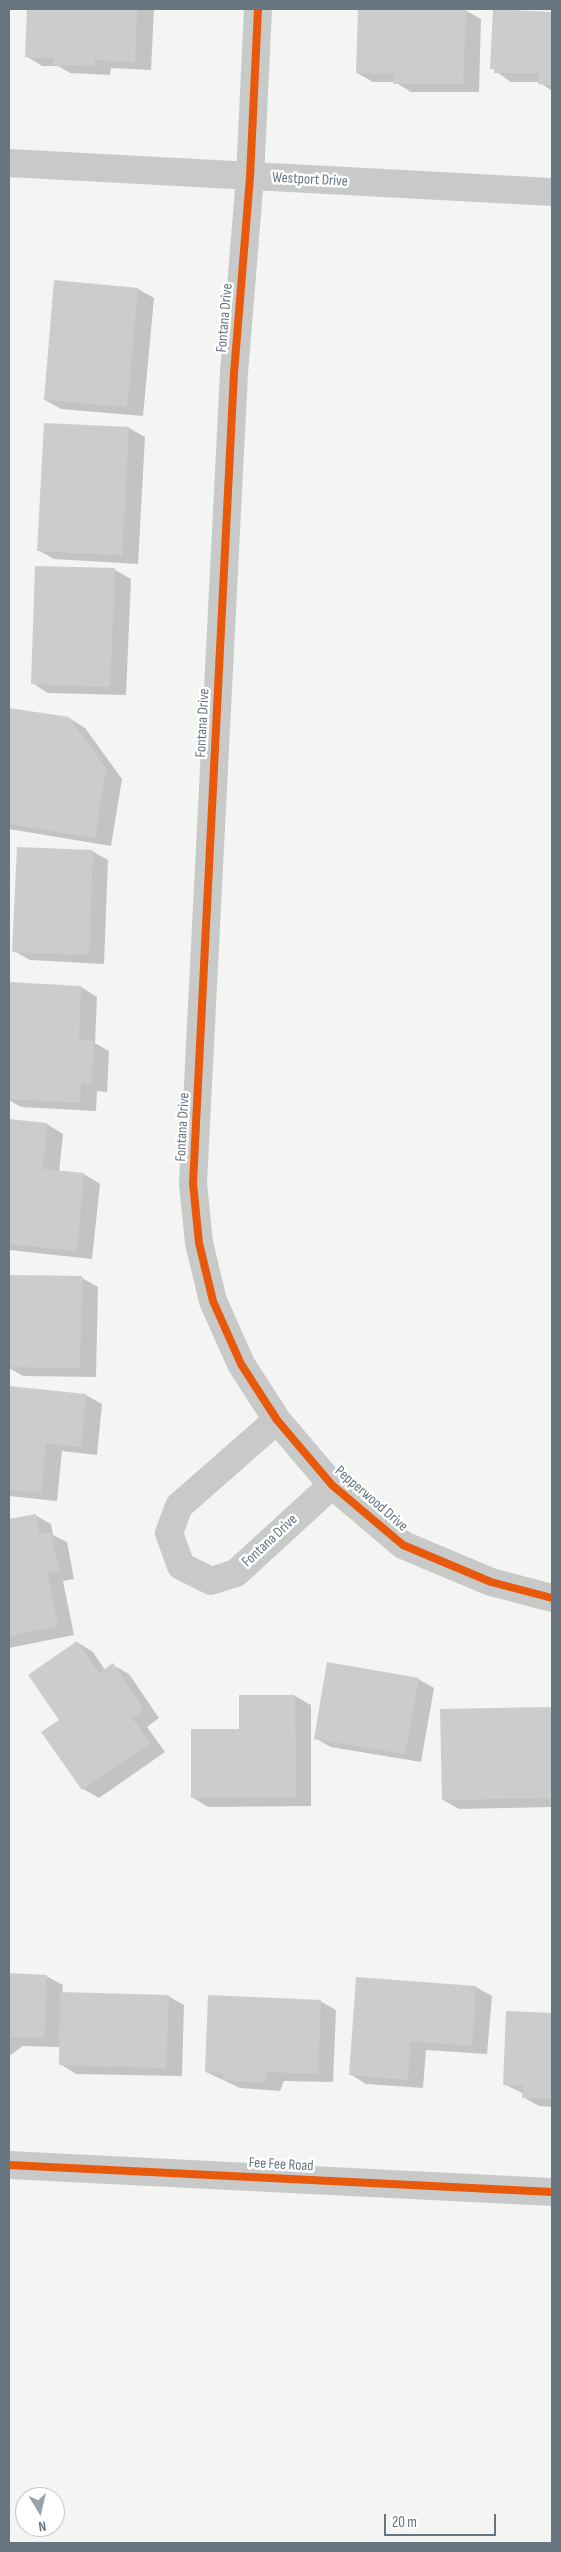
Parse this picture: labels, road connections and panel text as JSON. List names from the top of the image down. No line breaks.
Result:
{"streets":{"street":["Westport Drive","Fontana Drive","Pepperwood Drive","Fee Fee Road"]},"crossings":[["Westport Drive","Fontana Drive"],["Fontana Drive","Pepperwood Drive"]],"scale_bar":"20 m","north":"bottom"}
